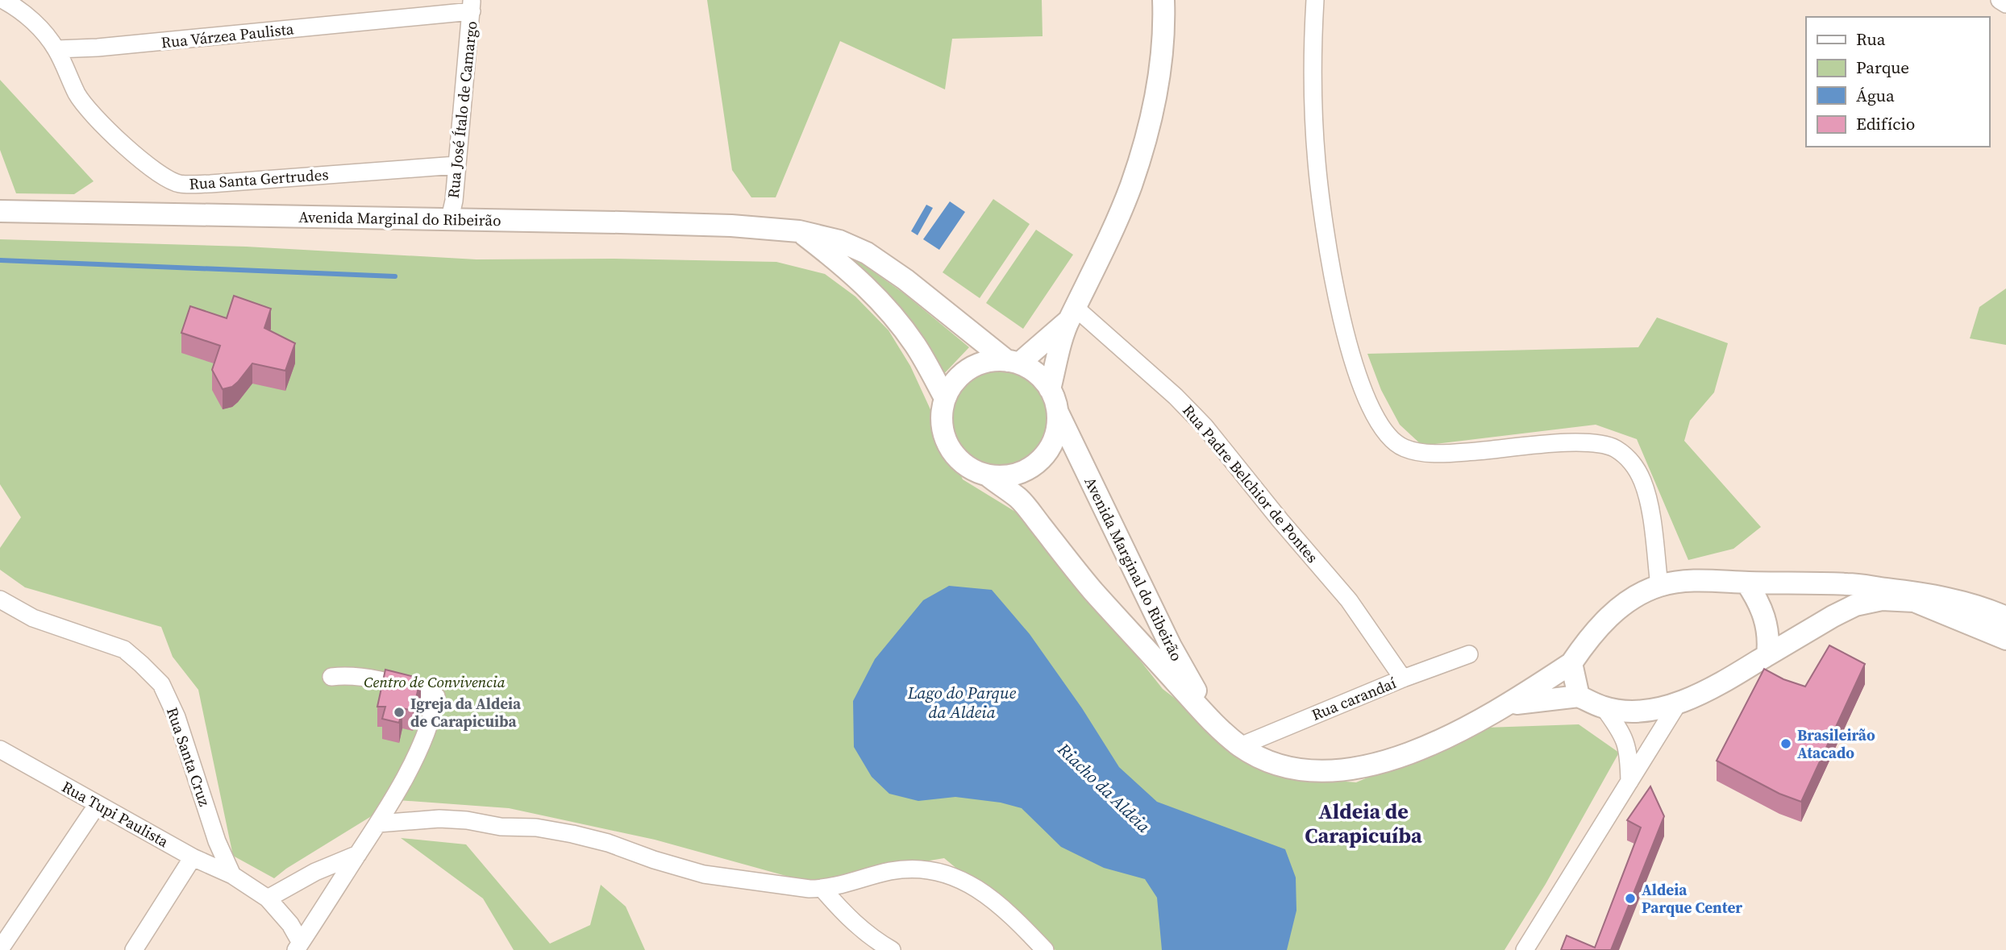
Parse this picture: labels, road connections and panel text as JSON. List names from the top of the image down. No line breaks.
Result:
{"streets":{"main road":["Avenida Marginal do Ribeirão"],"street":["Rua Várzea Paulista","Rua José Ítalo de Camargo","Rua Santa Gertrudes","Rua Padre Belchior de Pontes","Rua carandaí","Rua Santa Cruz","Rua Tupi Paulista"]},"crossings":[["Rua Várzea Paulista","Rua José Ítalo de Camargo"],["Rua Várzea Paulista","Rua Santa Gertrudes"],["Rua José Ítalo de Camargo","Rua Santa Gertrudes"],["Rua José Ítalo de Camargo","Avenida Marginal do Ribeirão"],["Avenida Marginal do Ribeirão","Rua carandaí"],["Rua Padre Belchior de Pontes","Rua carandaí"],["Rua Santa Cruz","Rua Tupi Paulista"]],"districts":["Aldeia de Carapicuíba"],"water":["Lago do Parque da Aldeia","Riacho da Aldeia"],"parks":["Centro de Convivencia"],"places":["Igreja da Aldeia de Carapicuiba","Brasileirão Atacado","Aldeia Parque Center"],"legend":["Rua","Parque","Água","Edifício"]}
